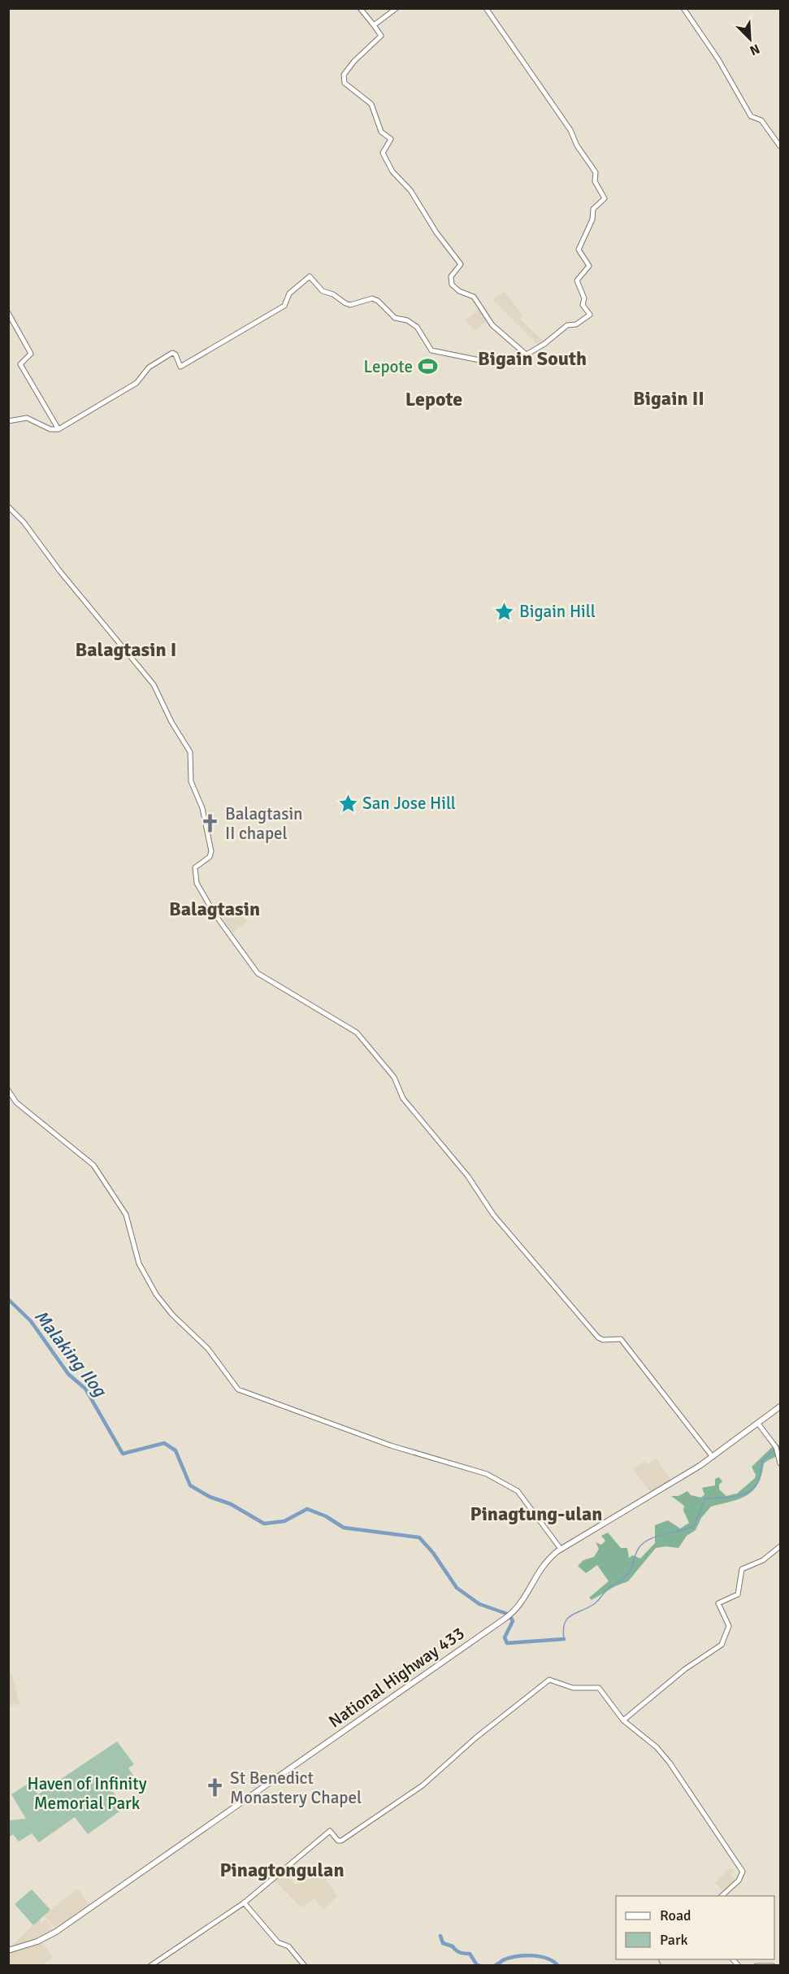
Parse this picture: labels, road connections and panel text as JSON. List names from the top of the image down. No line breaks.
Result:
{"streets":{"main road":["National Highway 433"]},"districts":["Bigain South","Bigain II","Lepote","Balagtasin I","Balagtasin","Pinagtung-ulan","Pinagtongulan"],"water":["Malaking Ilog"],"parks":["Haven of Infinity Memorial Park"],"places":{"sports":["Lepote"],"place":["Bigain Hill","San Jose Hill"],"church":["Balagtasin II chapel","St Benedict Monastery Chapel"]},"legend":["Road","Park"],"north":"bottom right"}
